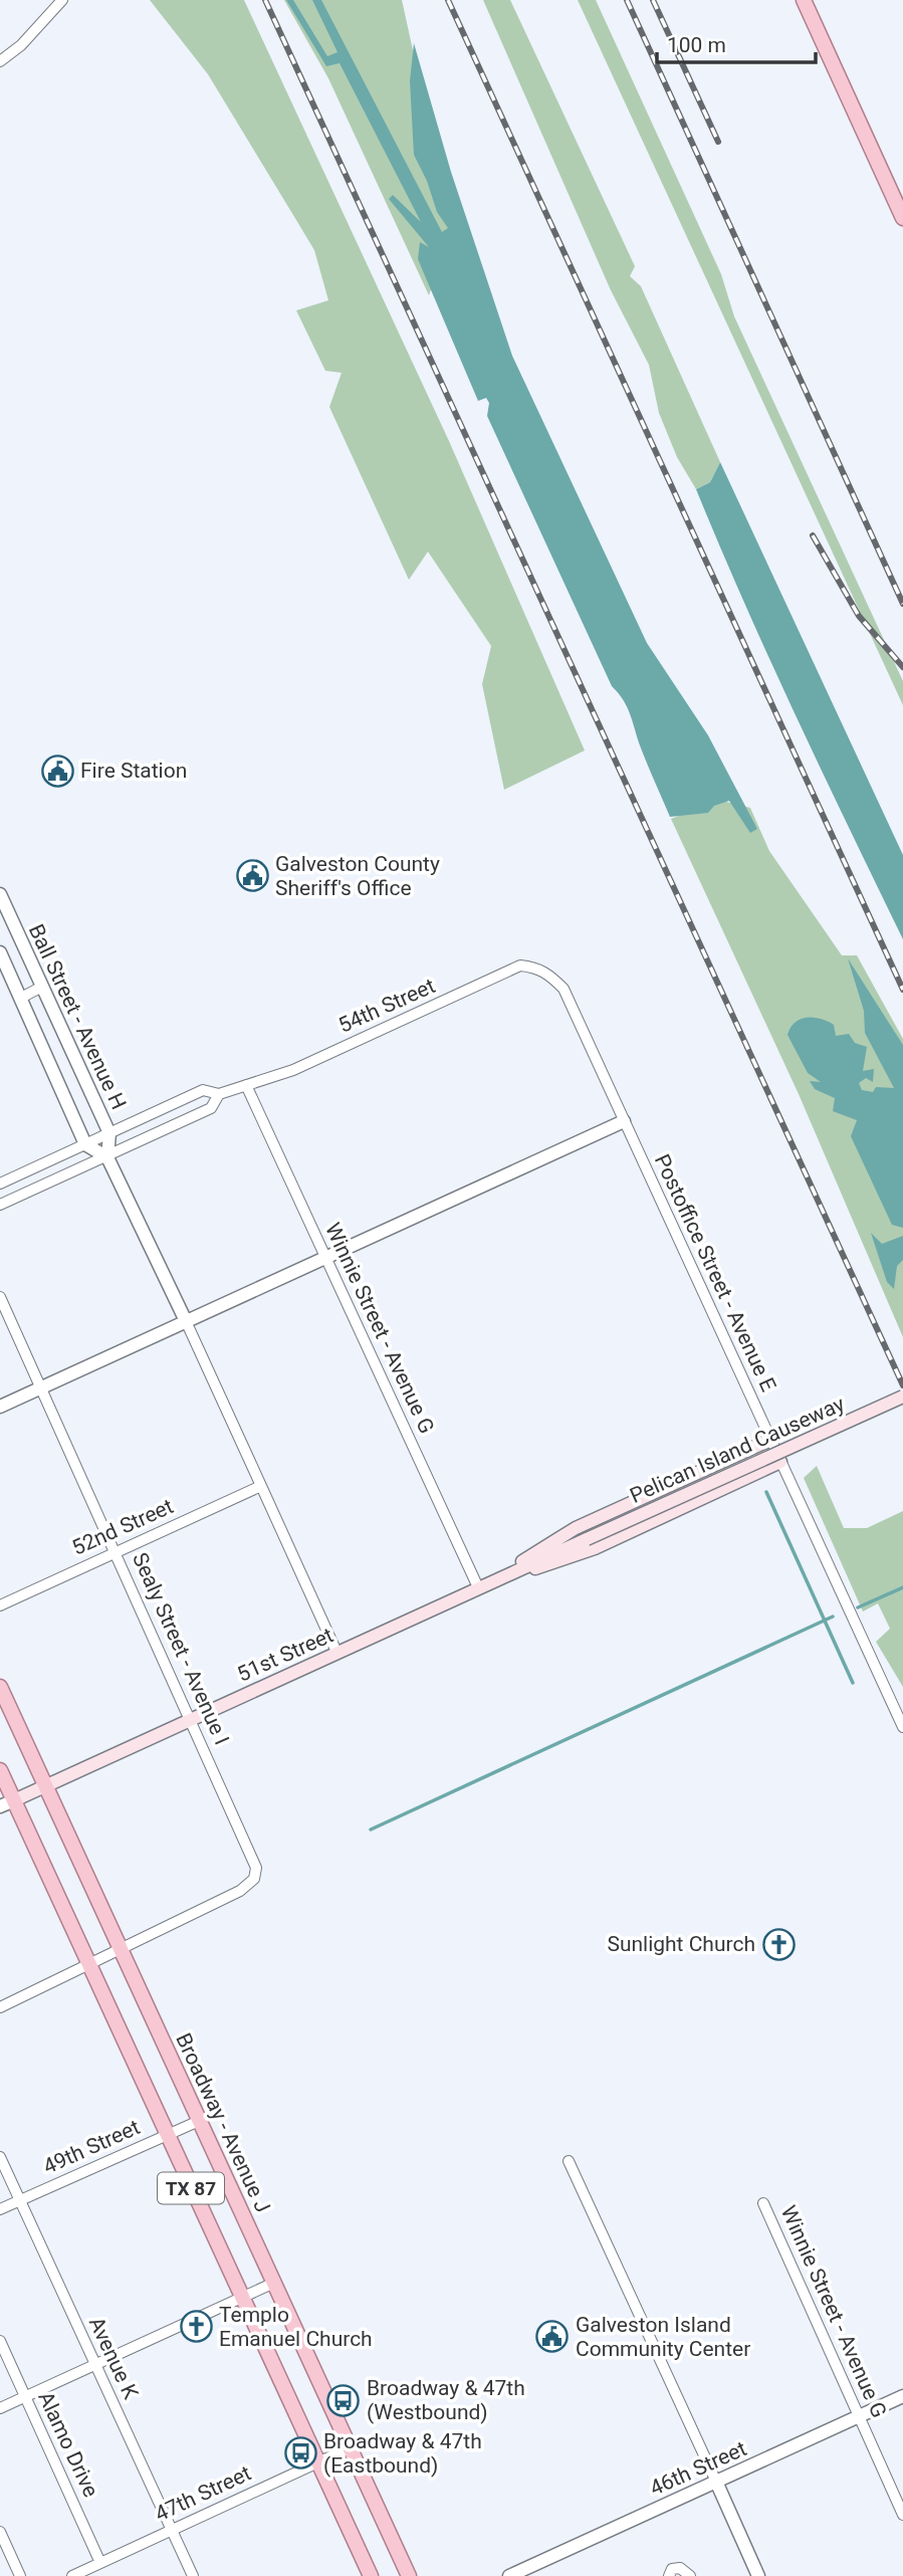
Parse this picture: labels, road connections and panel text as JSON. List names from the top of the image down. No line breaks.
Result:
{"streets":{"main road":["Pelican Island Causeway","51st Street","Broadway - Avenue J","TX 87"],"street":["54th Street","Ball Street - Avenue H","Postoffice Street - Avenue E","Winnie Street - Avenue G","52nd Street","Sealy Street - Avenue I","49th Street","Avenue K","Alamo Drive","46th Street","47th Street"]},"crossings":[["54th Street","Ball Street - Avenue H"],["54th Street","Postoffice Street - Avenue E"],["54th Street","Winnie Street - Avenue G"],["Winnie Street - Avenue G","51st Street"],["Winnie Street - Avenue G","46th Street"],["Pelican Island Causeway","51st Street"],["52nd Street","Sealy Street - Avenue I"],["Sealy Street - Avenue I","51st Street"],["Sealy Street - Avenue I","Broadway - Avenue J"],["51st Street","Broadway - Avenue J"],["51st Street","TX 87"],["Broadway - Avenue J","49th Street"],["Broadway - Avenue J","47th Street"],["49th Street","TX 87"],["49th Street","Avenue K"],["TX 87","47th Street"],["Avenue K","47th Street"],["Alamo Drive","47th Street"]],"places":{"public building":["Fire Station","Galveston County Sheriff's Office","Galveston Island Community Center"],"church":["Sunlight Church","Templo Emanuel Church"],"bus stop":["Broadway & 47th (Westbound)","Broadway & 47th (Eastbound)"]},"scale_bar":"100 m"}
